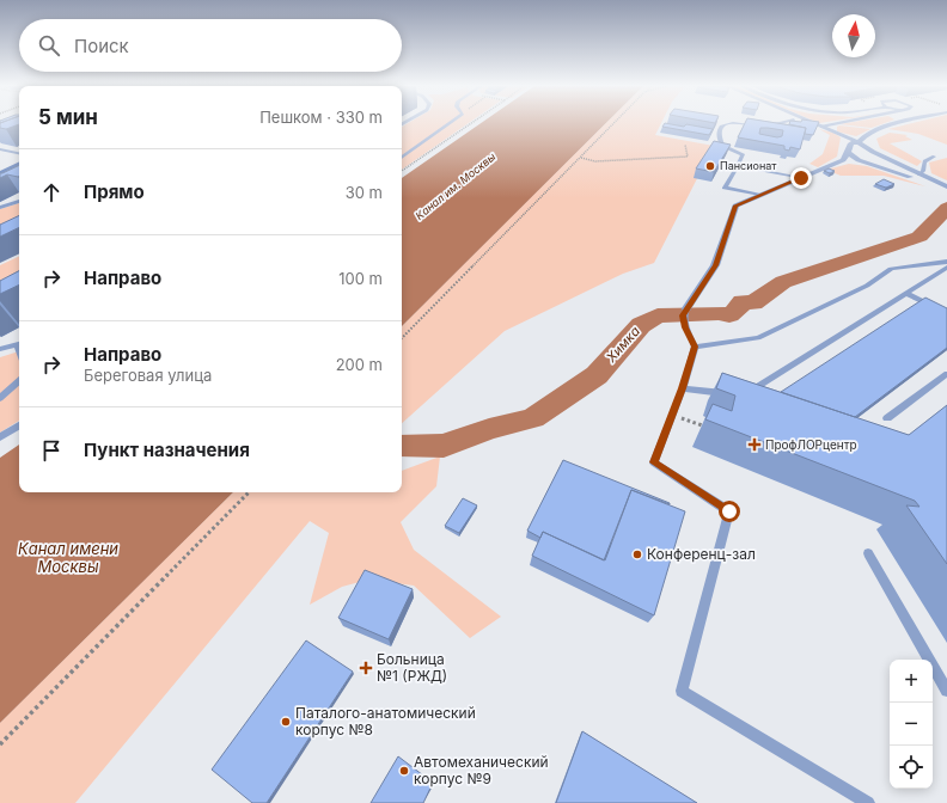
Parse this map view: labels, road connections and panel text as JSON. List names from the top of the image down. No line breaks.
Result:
{"water":["Канал им. Москвы","Химка","Канал имени Москвы"],"places":{"other":["Пансионат","Конференц-зал","Паталого-анатомический корпус №8","Автомеханический корпус №9"],"health":["ПрофЛОРцентр","Больница №1 (РЖД)"]},"north":"top","page":{"search":"Поиск","heading":["5 мин","Пешком · 330 m"],"list":[["Прямо","30 m"],["Направо","100 m"],["Направо","Береговая улица","200 m"],"Пункт назначения"],"map_buttons":["+","−"]}}
